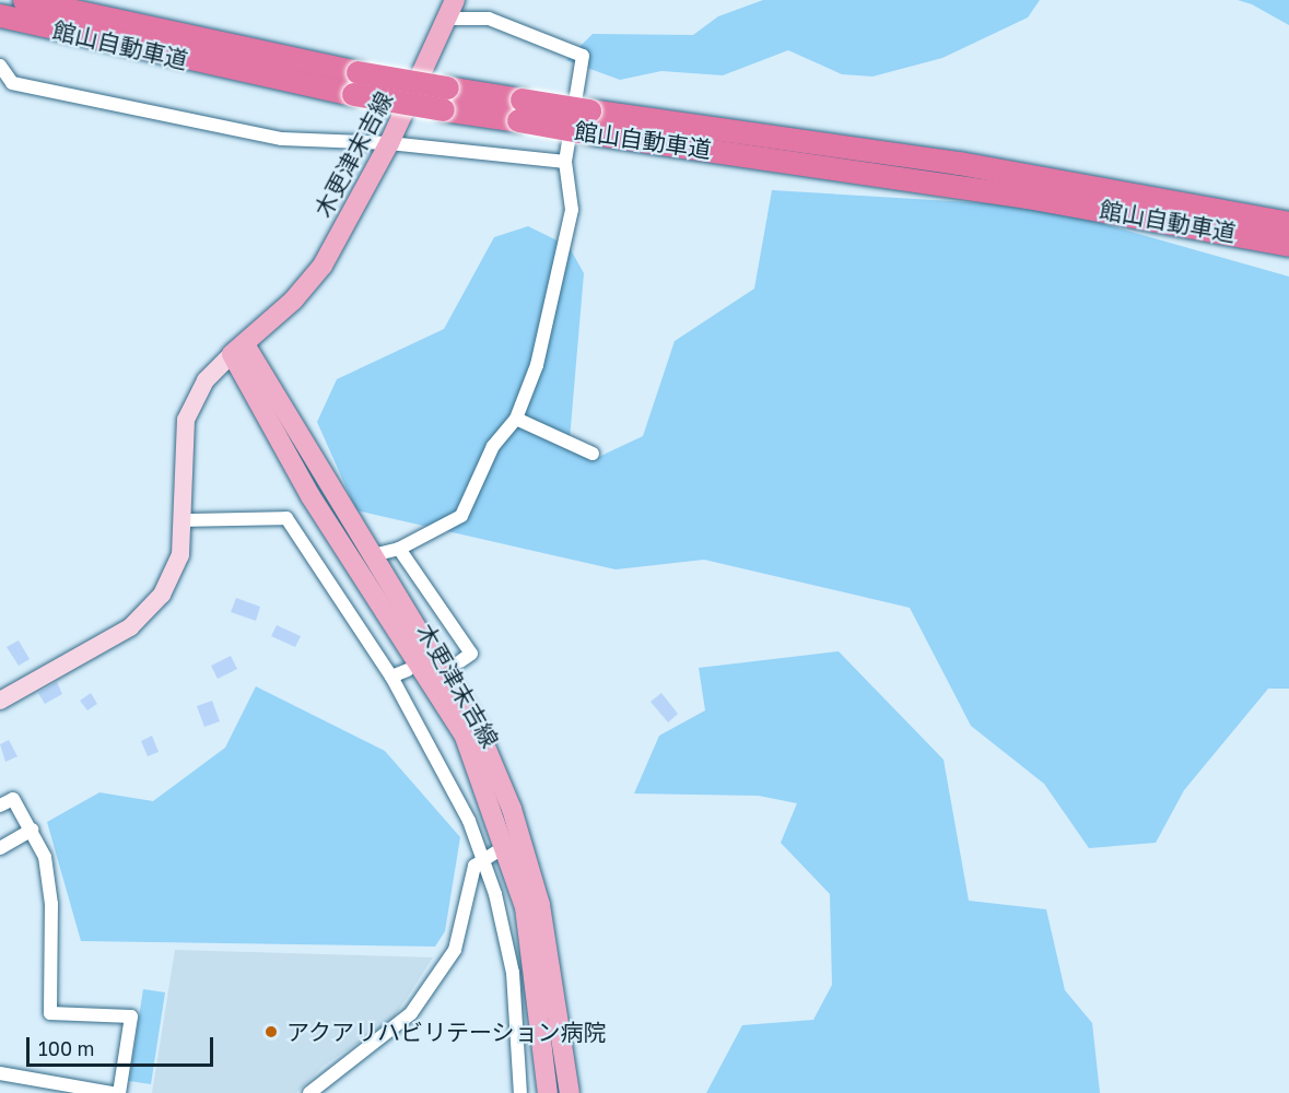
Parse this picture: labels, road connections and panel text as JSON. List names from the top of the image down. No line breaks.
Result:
{"streets":{"highway":["館山自動車道"],"main road":["木更津末吉線"]},"places":["アクアリハビリテーション病院"],"scale_bar":"100 m"}
